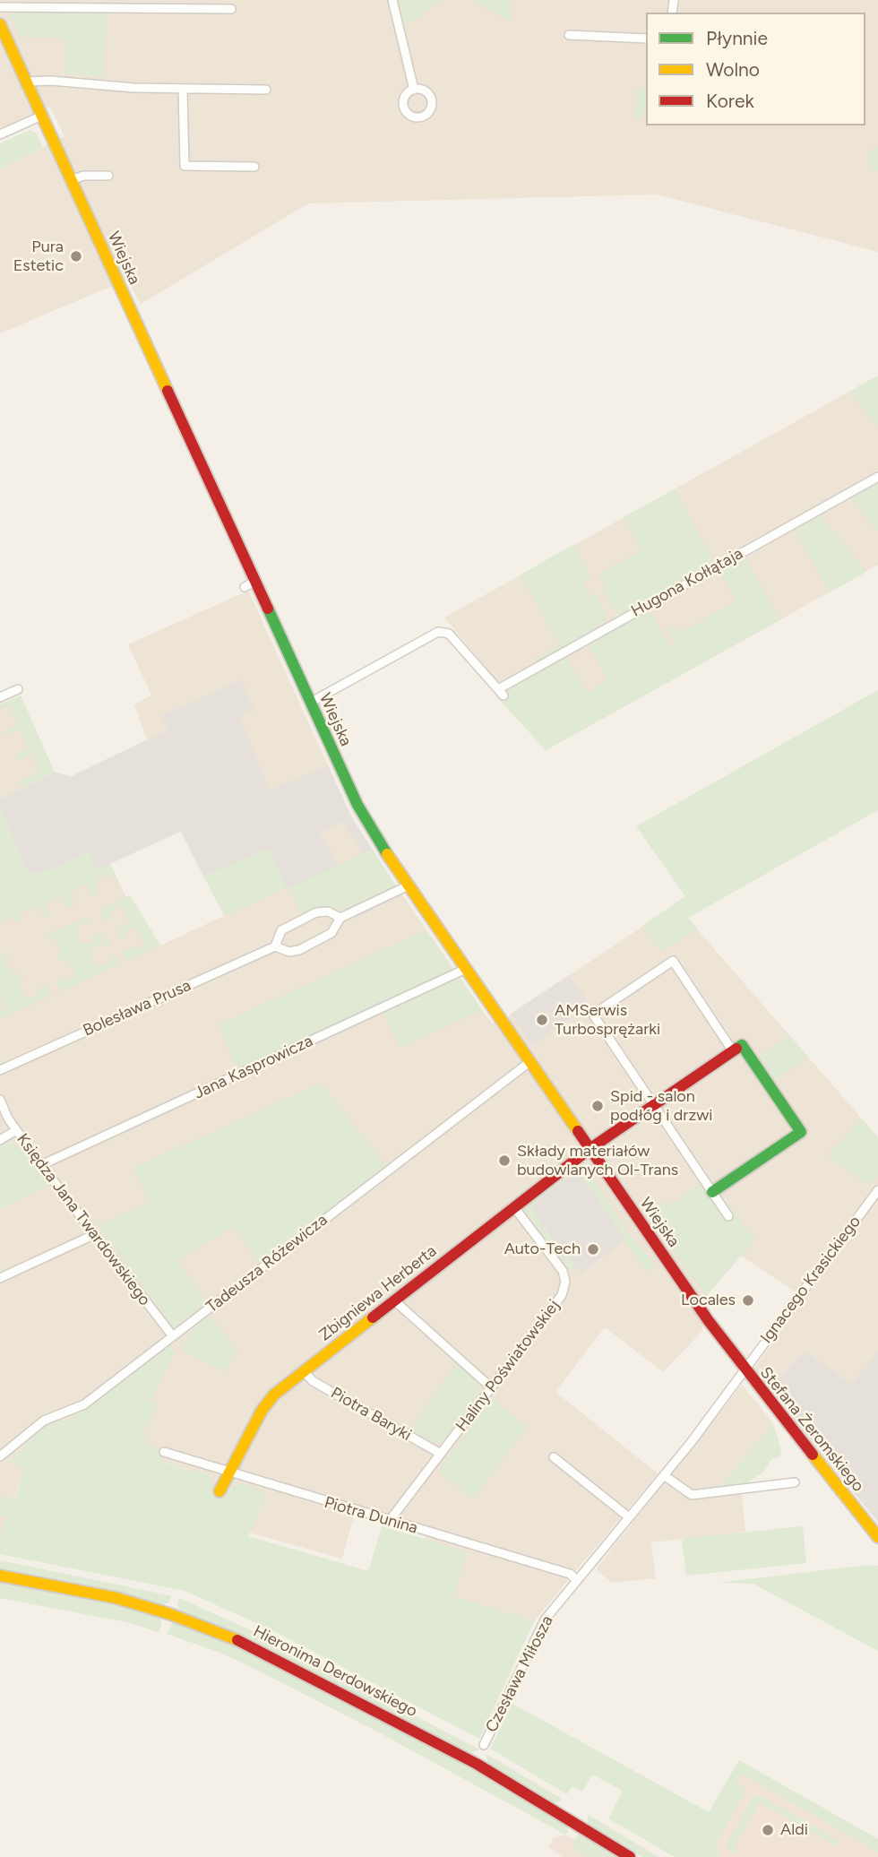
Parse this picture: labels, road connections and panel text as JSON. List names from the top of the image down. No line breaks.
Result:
{"streets":{"street":["Wiejska","Hugona Kołłątaja","Bolesława Prusa","Jana Kasprowicza","Księdza Jana Twardowskiego","Tadeusza Różewicza","Ignacego Krasickiego","Zbigniewa Herberta","Haliny Poświatowskiej","Piotra Baryki","Stefana Żeromskiego","Piotra Dunina","Hieronima Derdowskiego","Czesława Miłosza"]},"crossings":[["Wiejska","Hugona Kołłątaja"],["Wiejska","Bolesława Prusa"],["Wiejska","Jana Kasprowicza"],["Wiejska","Tadeusza Różewicza"],["Wiejska","Ignacego Krasickiego"],["Wiejska","Zbigniewa Herberta"],["Wiejska","Stefana Żeromskiego"],["Wiejska","Czesława Miłosza"],["Jana Kasprowicza","Księdza Jana Twardowskiego"],["Księdza Jana Twardowskiego","Tadeusza Różewicza"],["Ignacego Krasickiego","Stefana Żeromskiego"],["Ignacego Krasickiego","Czesława Miłosza"],["Zbigniewa Herberta","Haliny Poświatowskiej"],["Zbigniewa Herberta","Piotra Baryki"],["Zbigniewa Herberta","Piotra Dunina"],["Haliny Poświatowskiej","Piotra Baryki"],["Haliny Poświatowskiej","Piotra Dunina"],["Stefana Żeromskiego","Czesława Miłosza"],["Piotra Dunina","Czesława Miłosza"]],"places":["Pura Estetic","AMSerwis Turbosprężarki","Spid - salon podłóg i drzwi","Składy materiałów budowlanych Ol-Trans","Auto-Tech","Locales","Aldi"],"legend":["Płynnie","Wolno","Korek"]}
